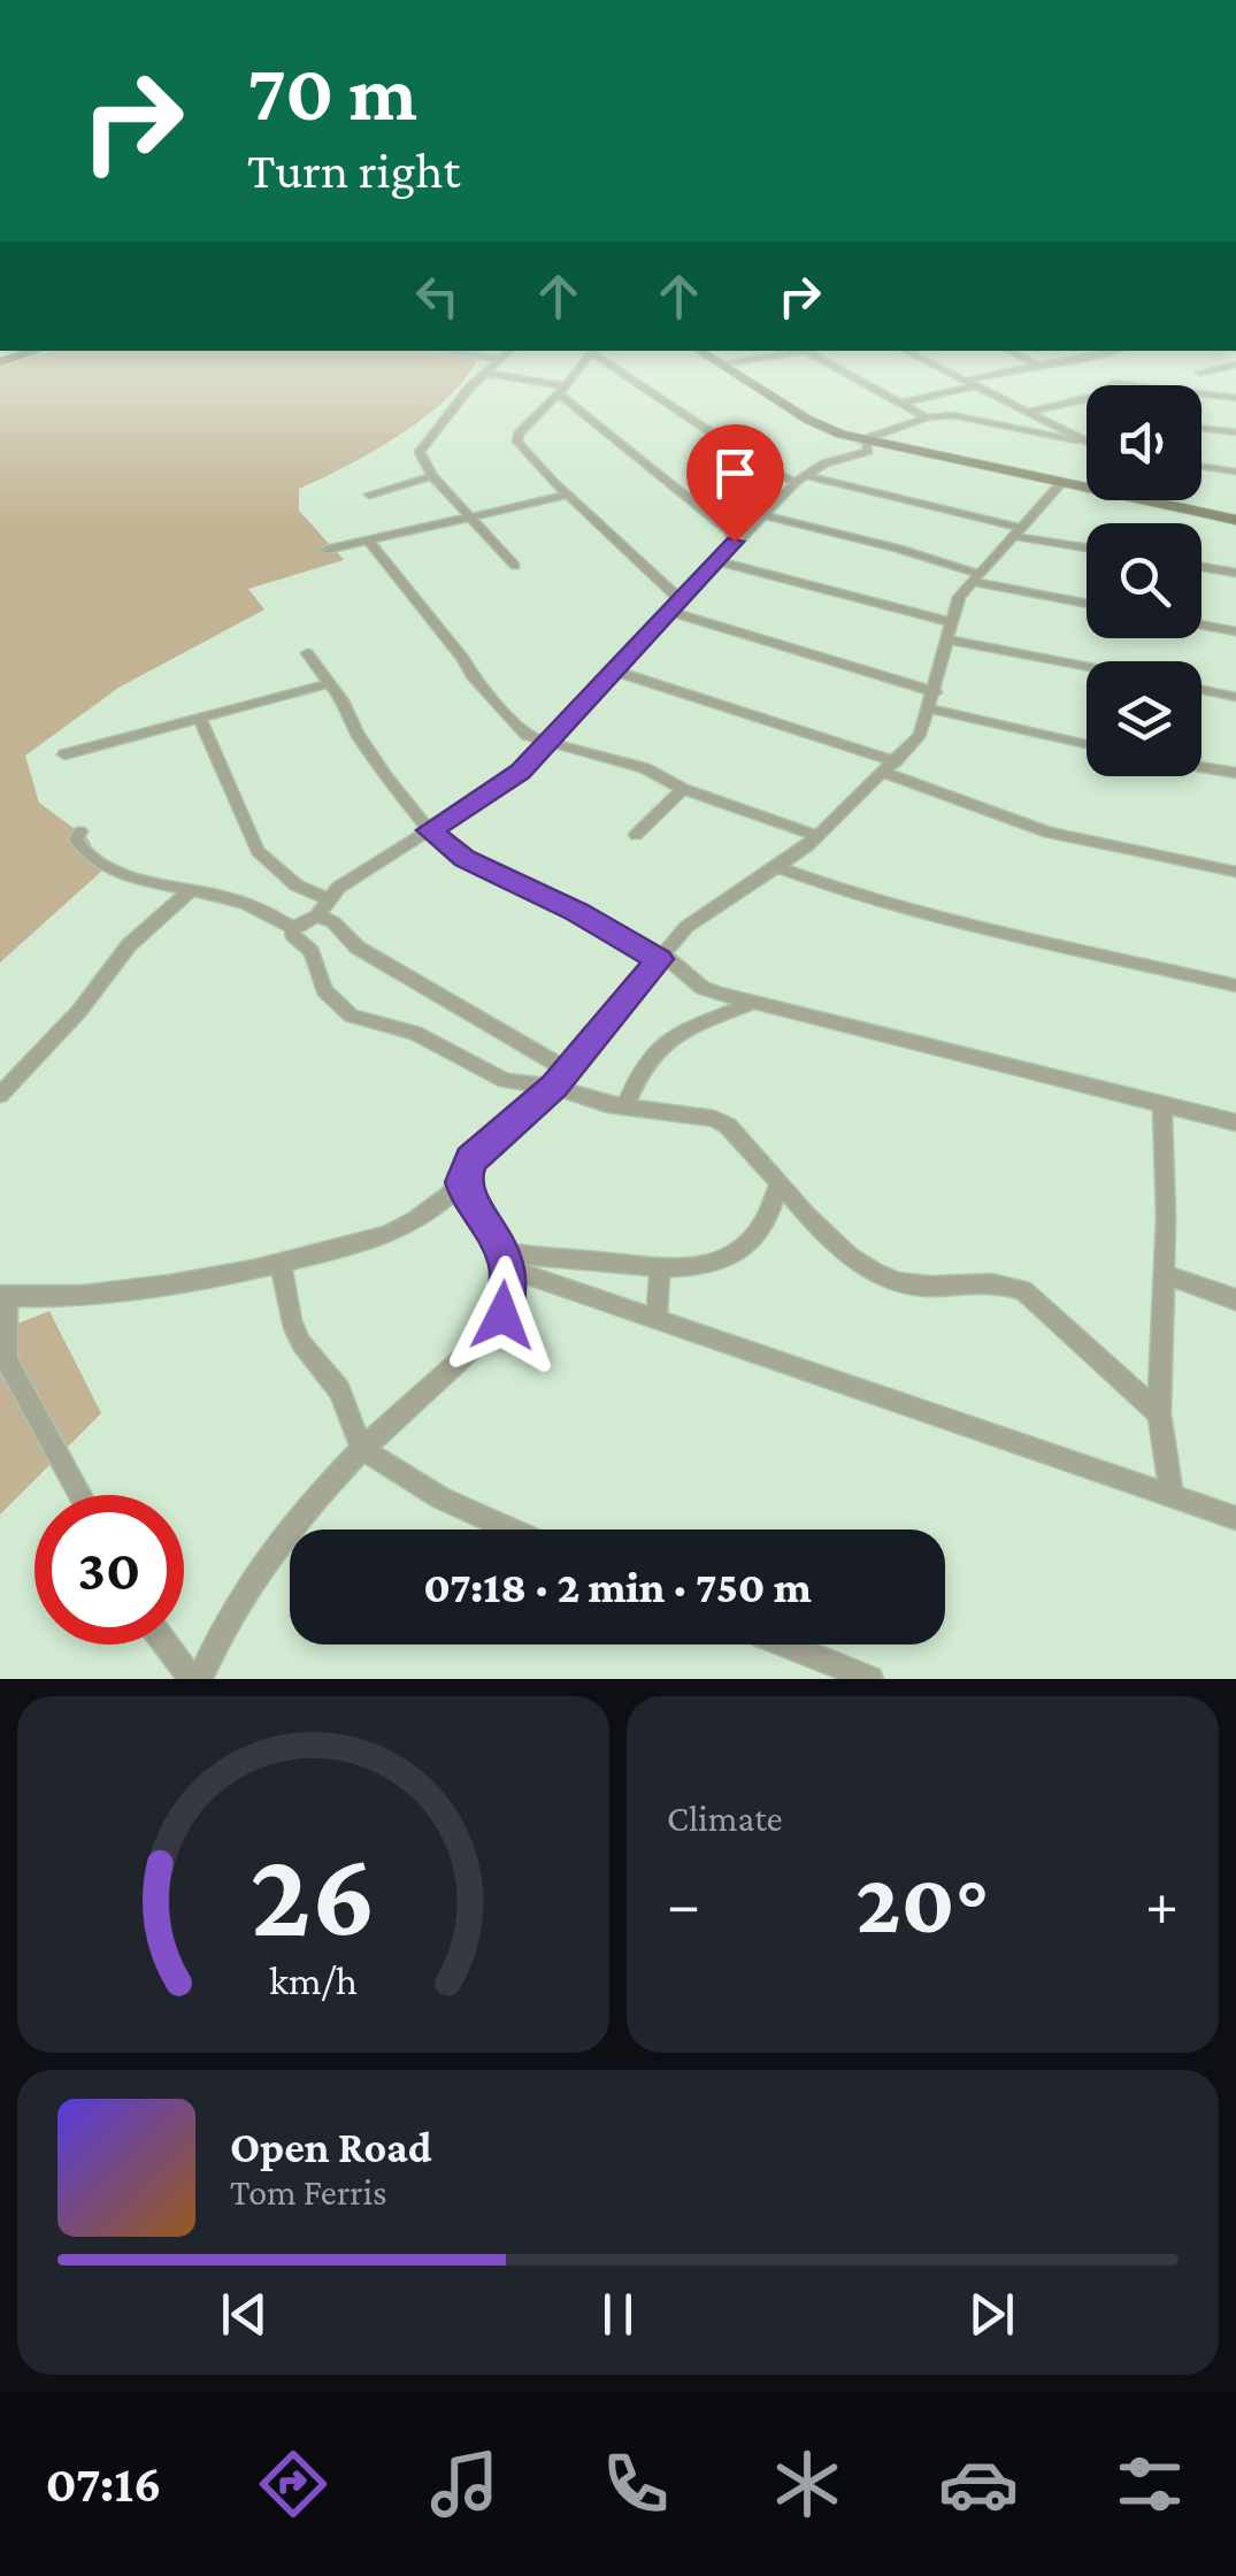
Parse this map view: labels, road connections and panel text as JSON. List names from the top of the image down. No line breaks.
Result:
{"page":{"turn":["70 m","Turn right"],"limit":"30","trip":"07:18 · 2 min · 750 m","tile":"Climate","heat":["−","20°","+"],"song":["Open Road","Tom Ferris"],"tabs":"07:16","gauge":["26","km/h"]}}
